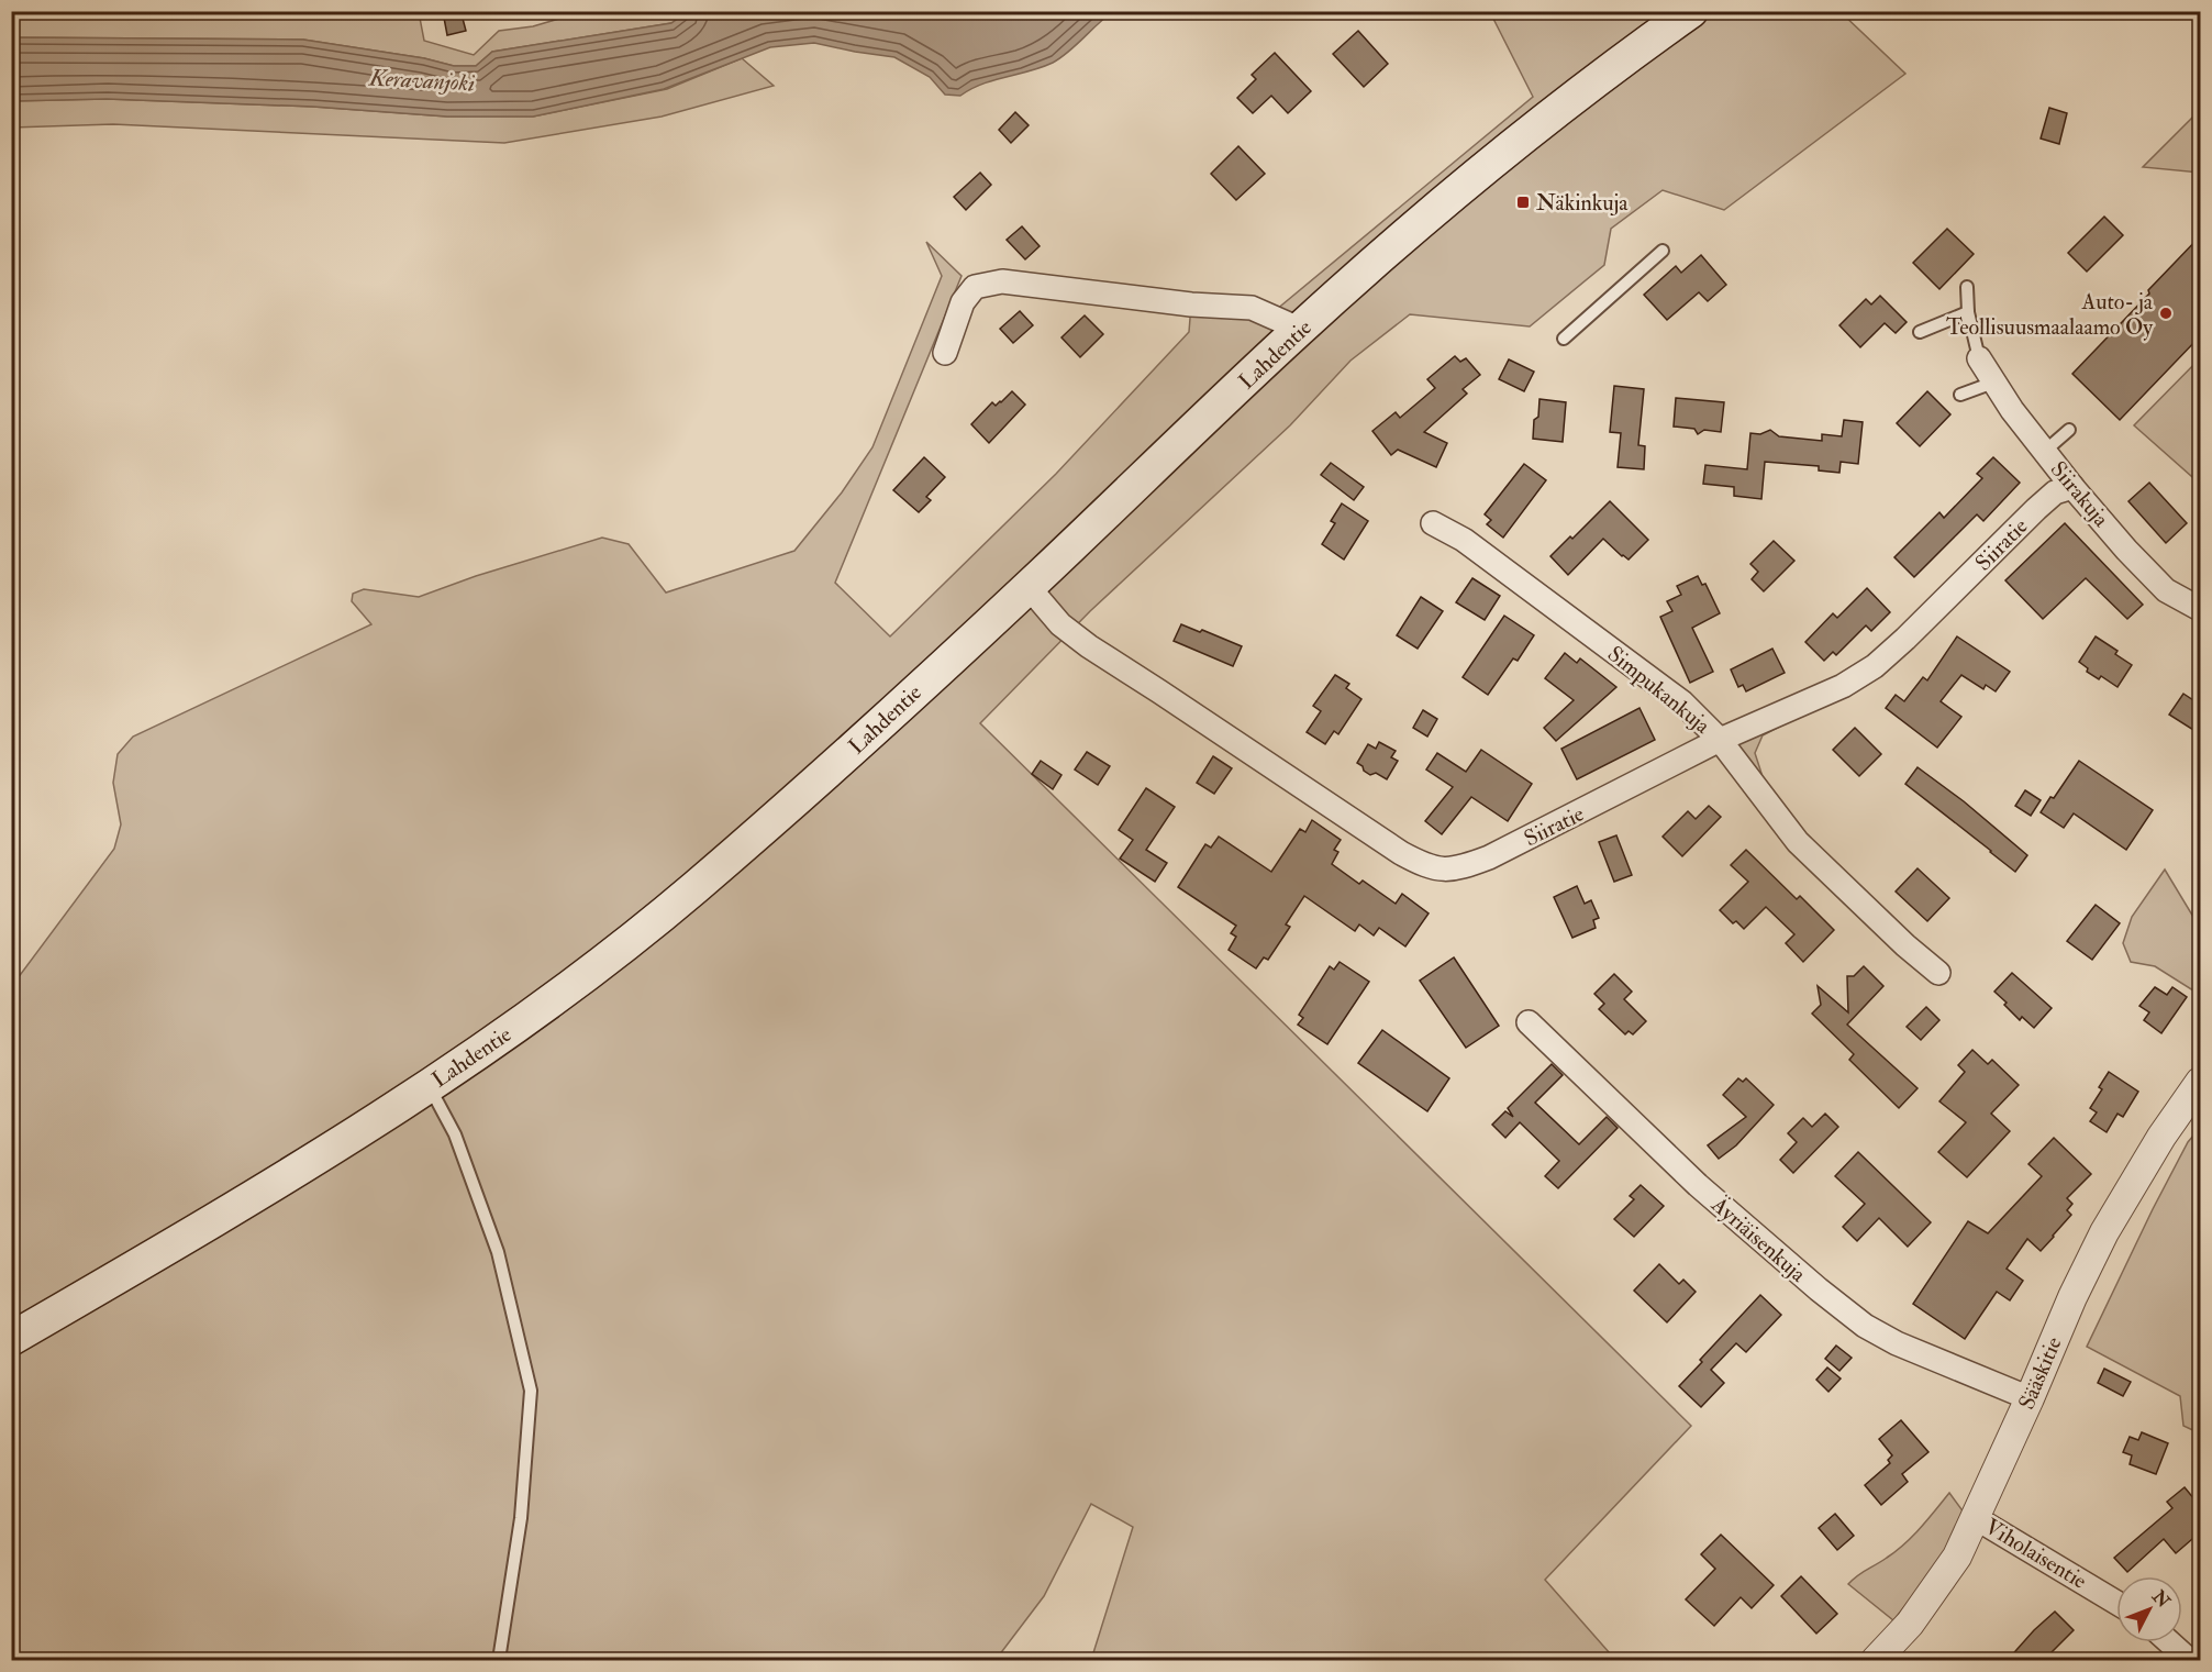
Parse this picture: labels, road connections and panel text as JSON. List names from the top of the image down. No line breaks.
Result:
{"streets":{"main road":["Lahdentie"],"street":["Siirakuja","Siiratie","Simpukankuja","Äyriäisenkuja","Sääskitie","Viholaisentie"]},"crossings":[["Lahdentie","Siiratie"],["Siirakuja","Siiratie"],["Siiratie","Simpukankuja"],["Äyriäisenkuja","Sääskitie"],["Sääskitie","Viholaisentie"]],"water":["Keravanjoki"],"places":{"transit":["Näkinkuja"],"other":["Auto- ja Teollisuusmaalaamo Oy"]},"north":"top right"}
